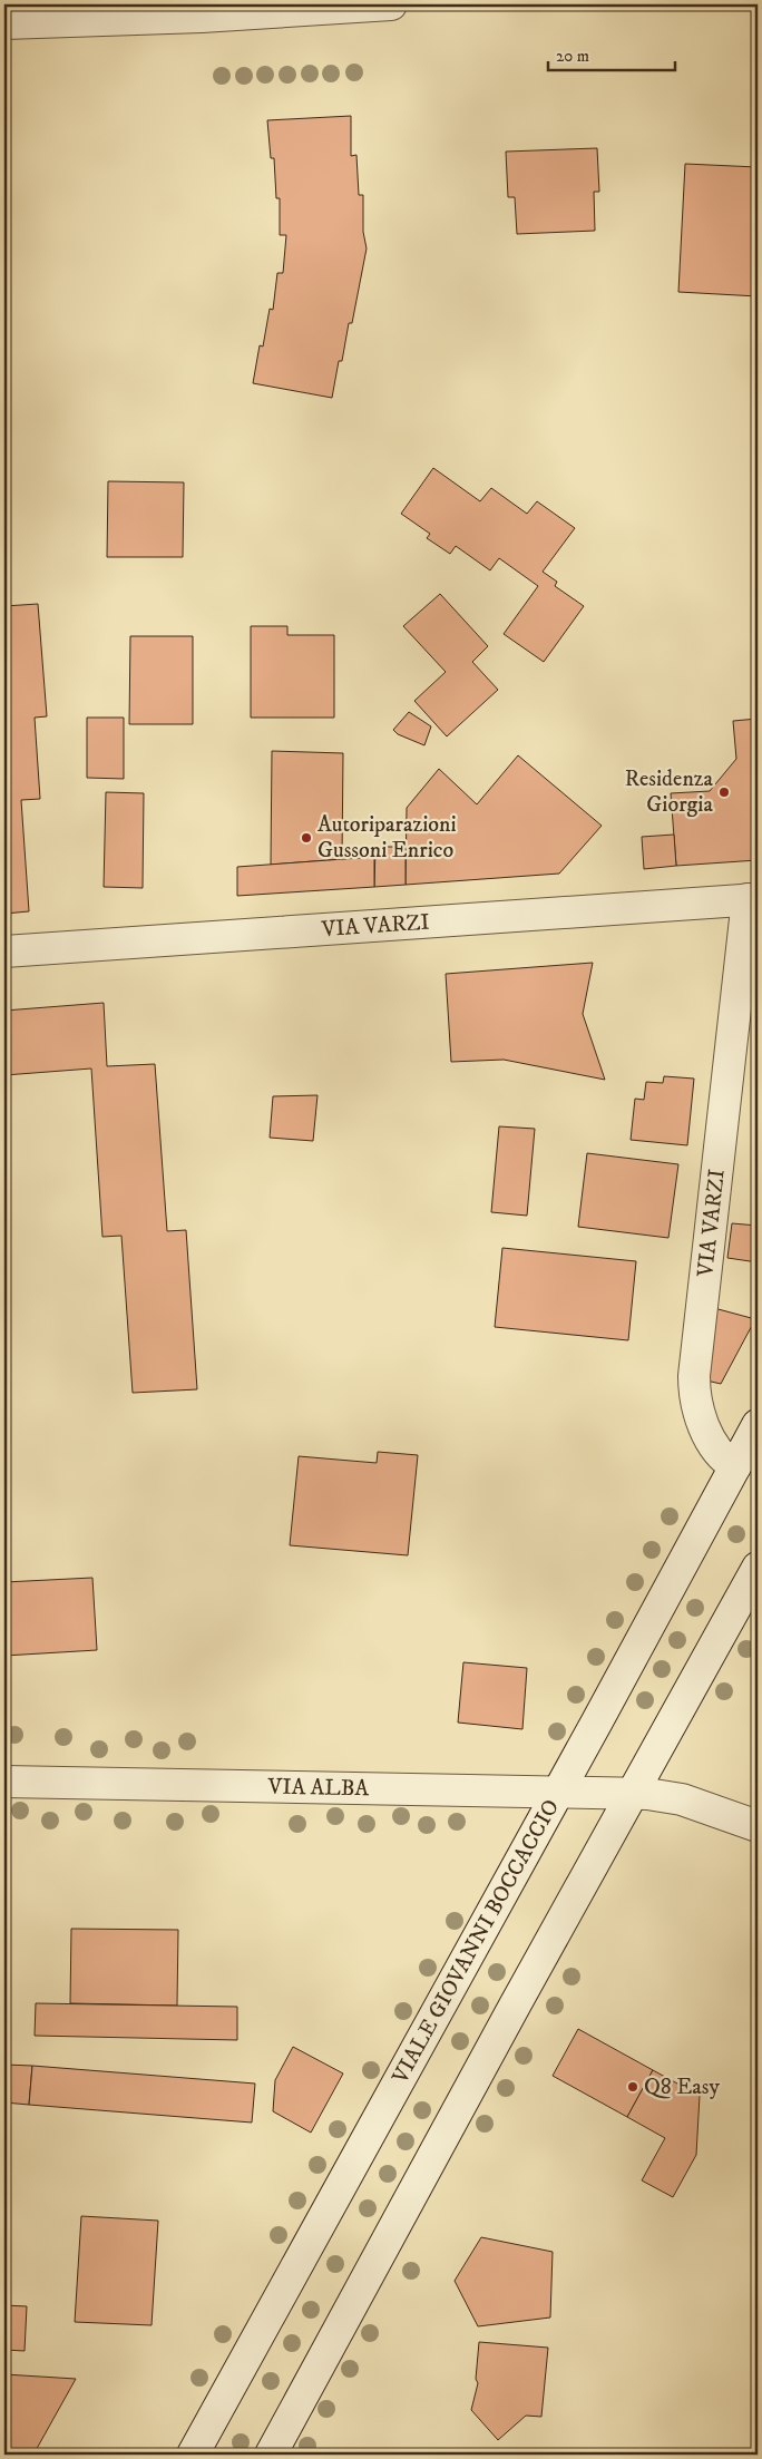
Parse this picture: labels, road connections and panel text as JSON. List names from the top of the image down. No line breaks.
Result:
{"streets":{"street":["VIA VARZI","VIA ALBA","VIALE GIOVANNI BOCCACCIO"]},"crossings":[["VIA VARZI","VIALE GIOVANNI BOCCACCIO"],["VIA ALBA","VIALE GIOVANNI BOCCACCIO"]],"places":["Residenza Giorgia","Autoriparazioni Gussoni Enrico","Q8 Easy"],"scale_bar":"20 m"}
